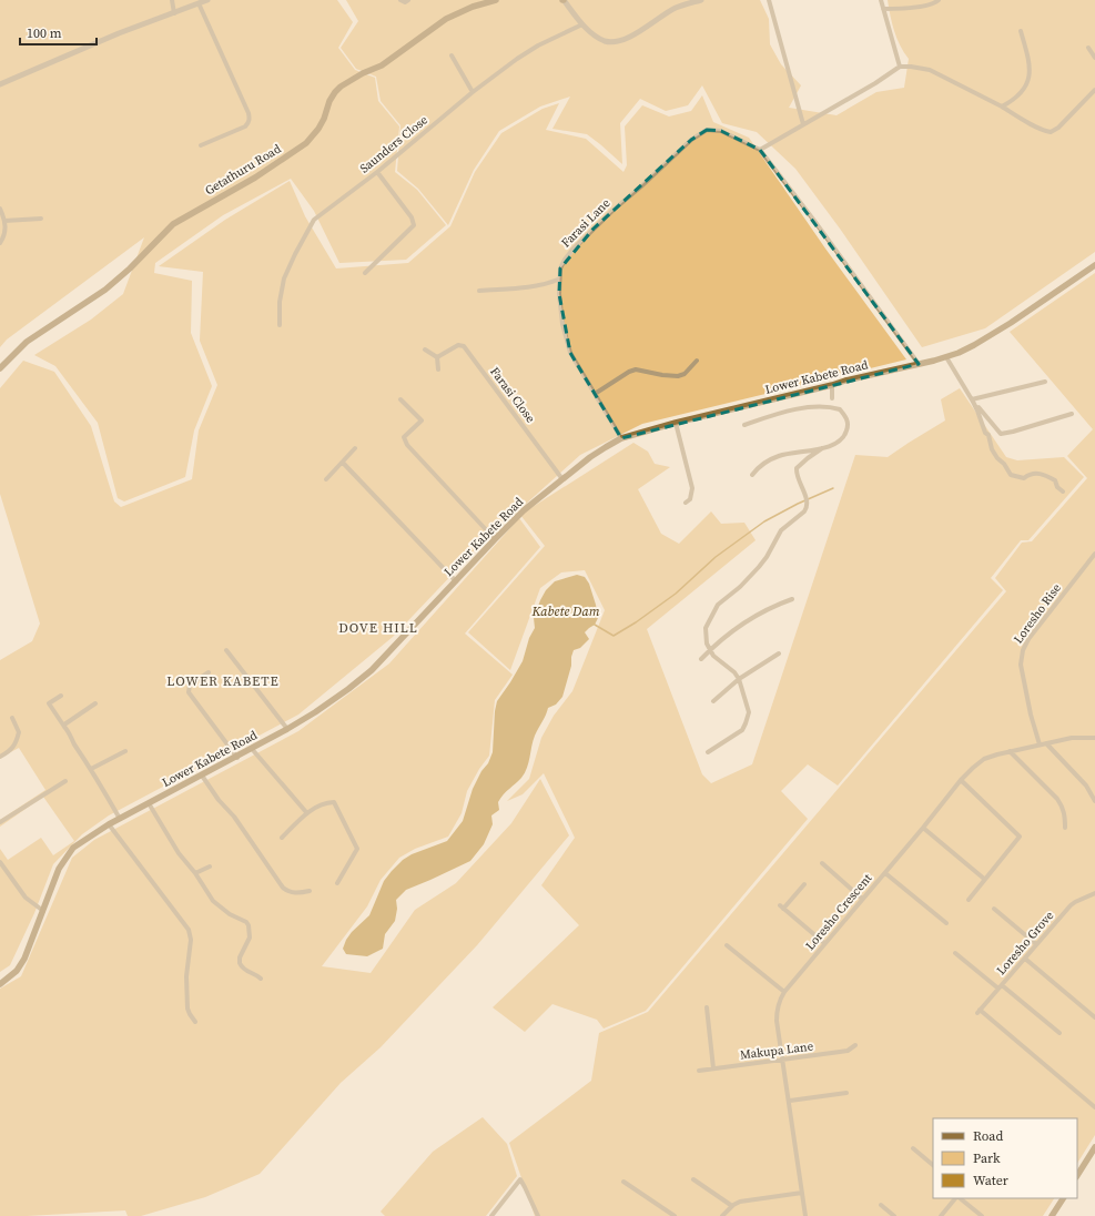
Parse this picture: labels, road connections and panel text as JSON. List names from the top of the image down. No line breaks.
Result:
{"streets":{"main road":["Getathuru Road","Lower Kabete Road"],"street":["Saunders Close","Farasi Lane","Farasi Close","Loresho Rise","Loresho Crescent","Loresho Grove","Makupa Lane"]},"crossings":[["Farasi Lane","Lower Kabete Road"],["Lower Kabete Road","Farasi Close"],["Loresho Rise","Loresho Crescent"],["Loresho Crescent","Makupa Lane"]],"districts":["DOVE HILL","LOWER KABETE"],"water":["Kabete Dam"],"legend":["Road","Park","Water"],"scale_bar":"100 m"}
